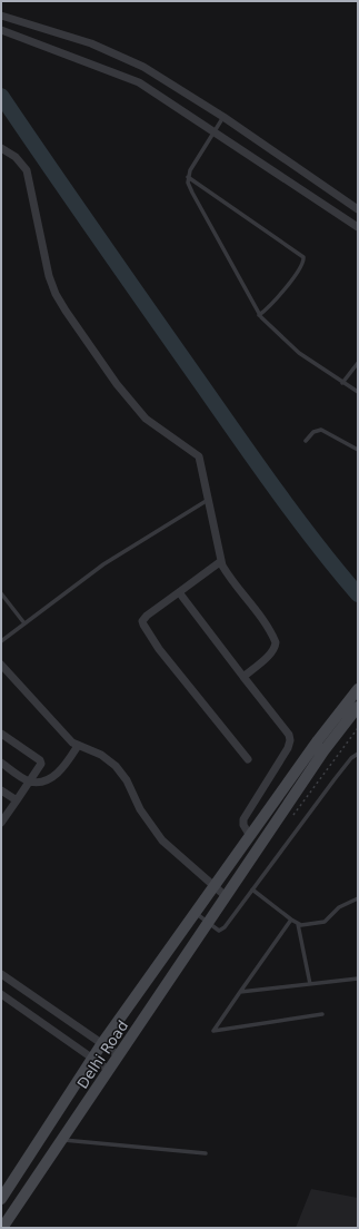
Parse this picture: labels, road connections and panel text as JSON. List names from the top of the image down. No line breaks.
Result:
{"streets":{"main road":["Delhi Road"]}}
